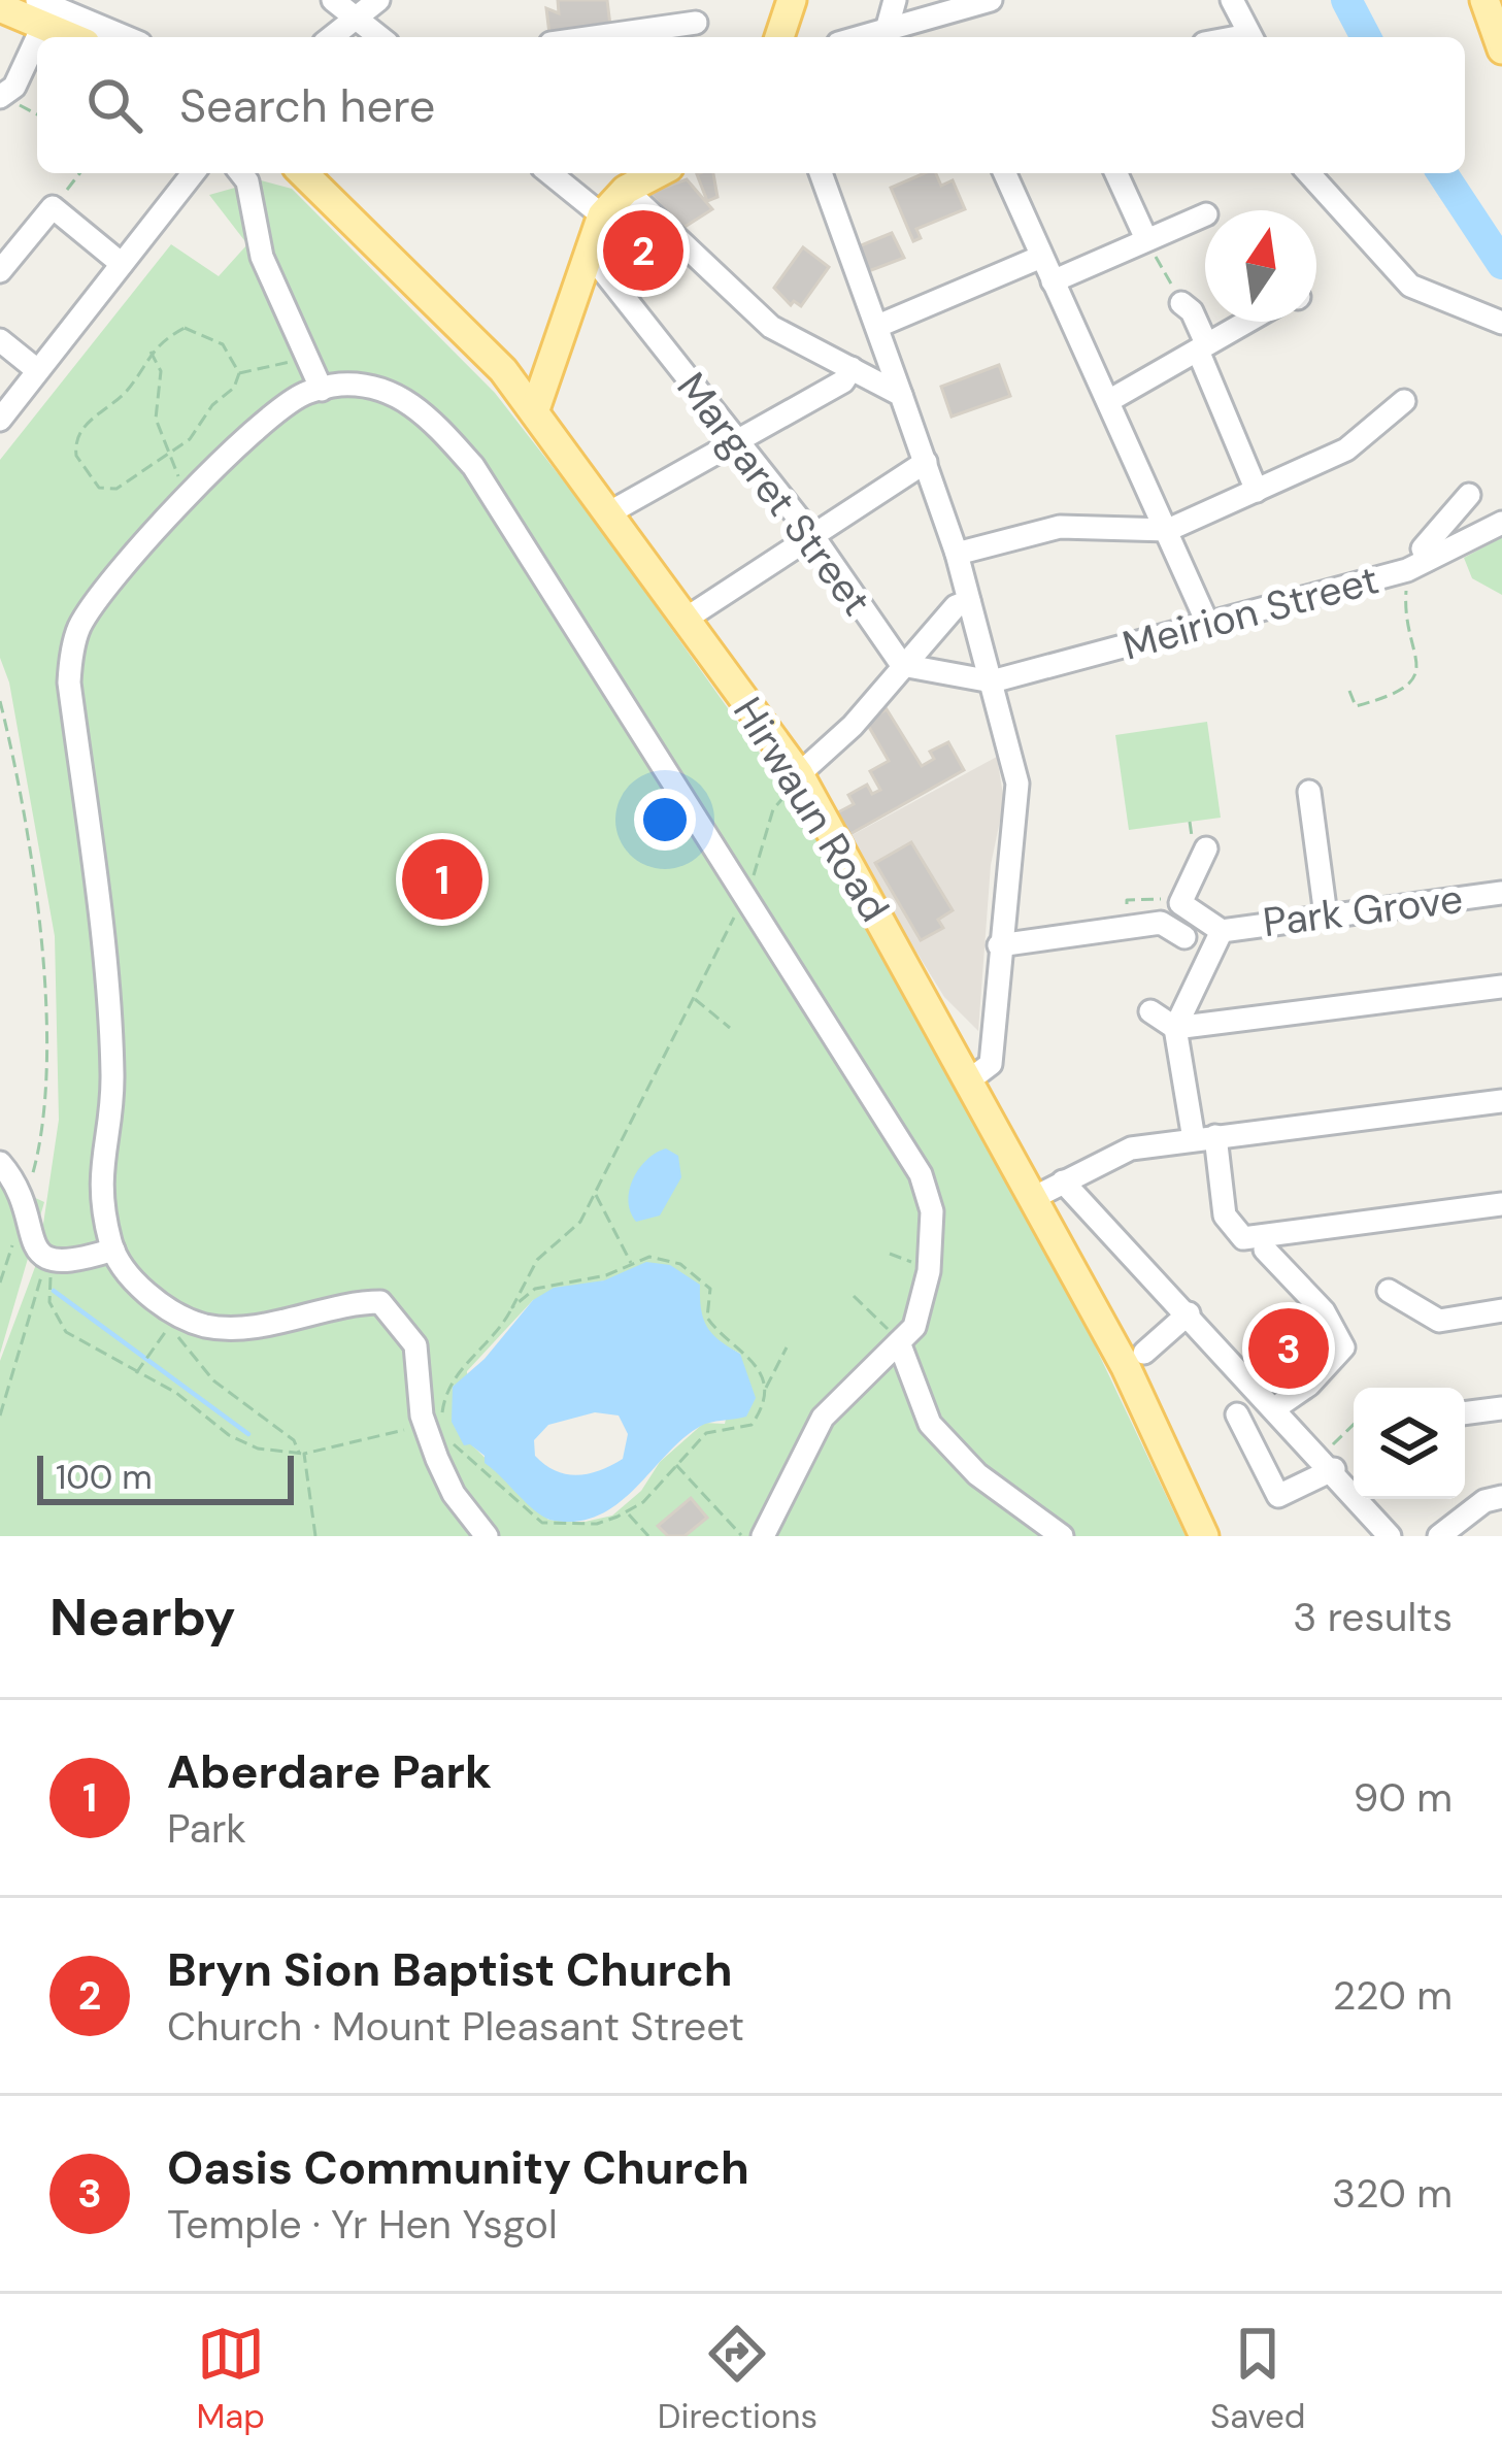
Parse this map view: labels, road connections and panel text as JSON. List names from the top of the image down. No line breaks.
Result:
{"streets":{"main road":["Hirwaun Road"],"street":["Margaret Street","Meirion Street","Park Grove"]},"scale_bar":"100 m","north":"top","page":{"search":"Search here","pins":["2","1","3"],"scale":"100 m","heading":["Nearby","3 results"],"list":[{"mark":"1","name":"Aberdare Park","note":"Park","value":"90 m"},{"mark":"2","name":"Bryn Sion Baptist Church","note":"Church · Mount Pleasant Street","value":"220 m"},{"mark":"3","name":"Oasis Community Church","note":"Temple · Yr Hen Ysgol","value":"320 m"}],"nav":["Map","Directions","Saved"]}}
